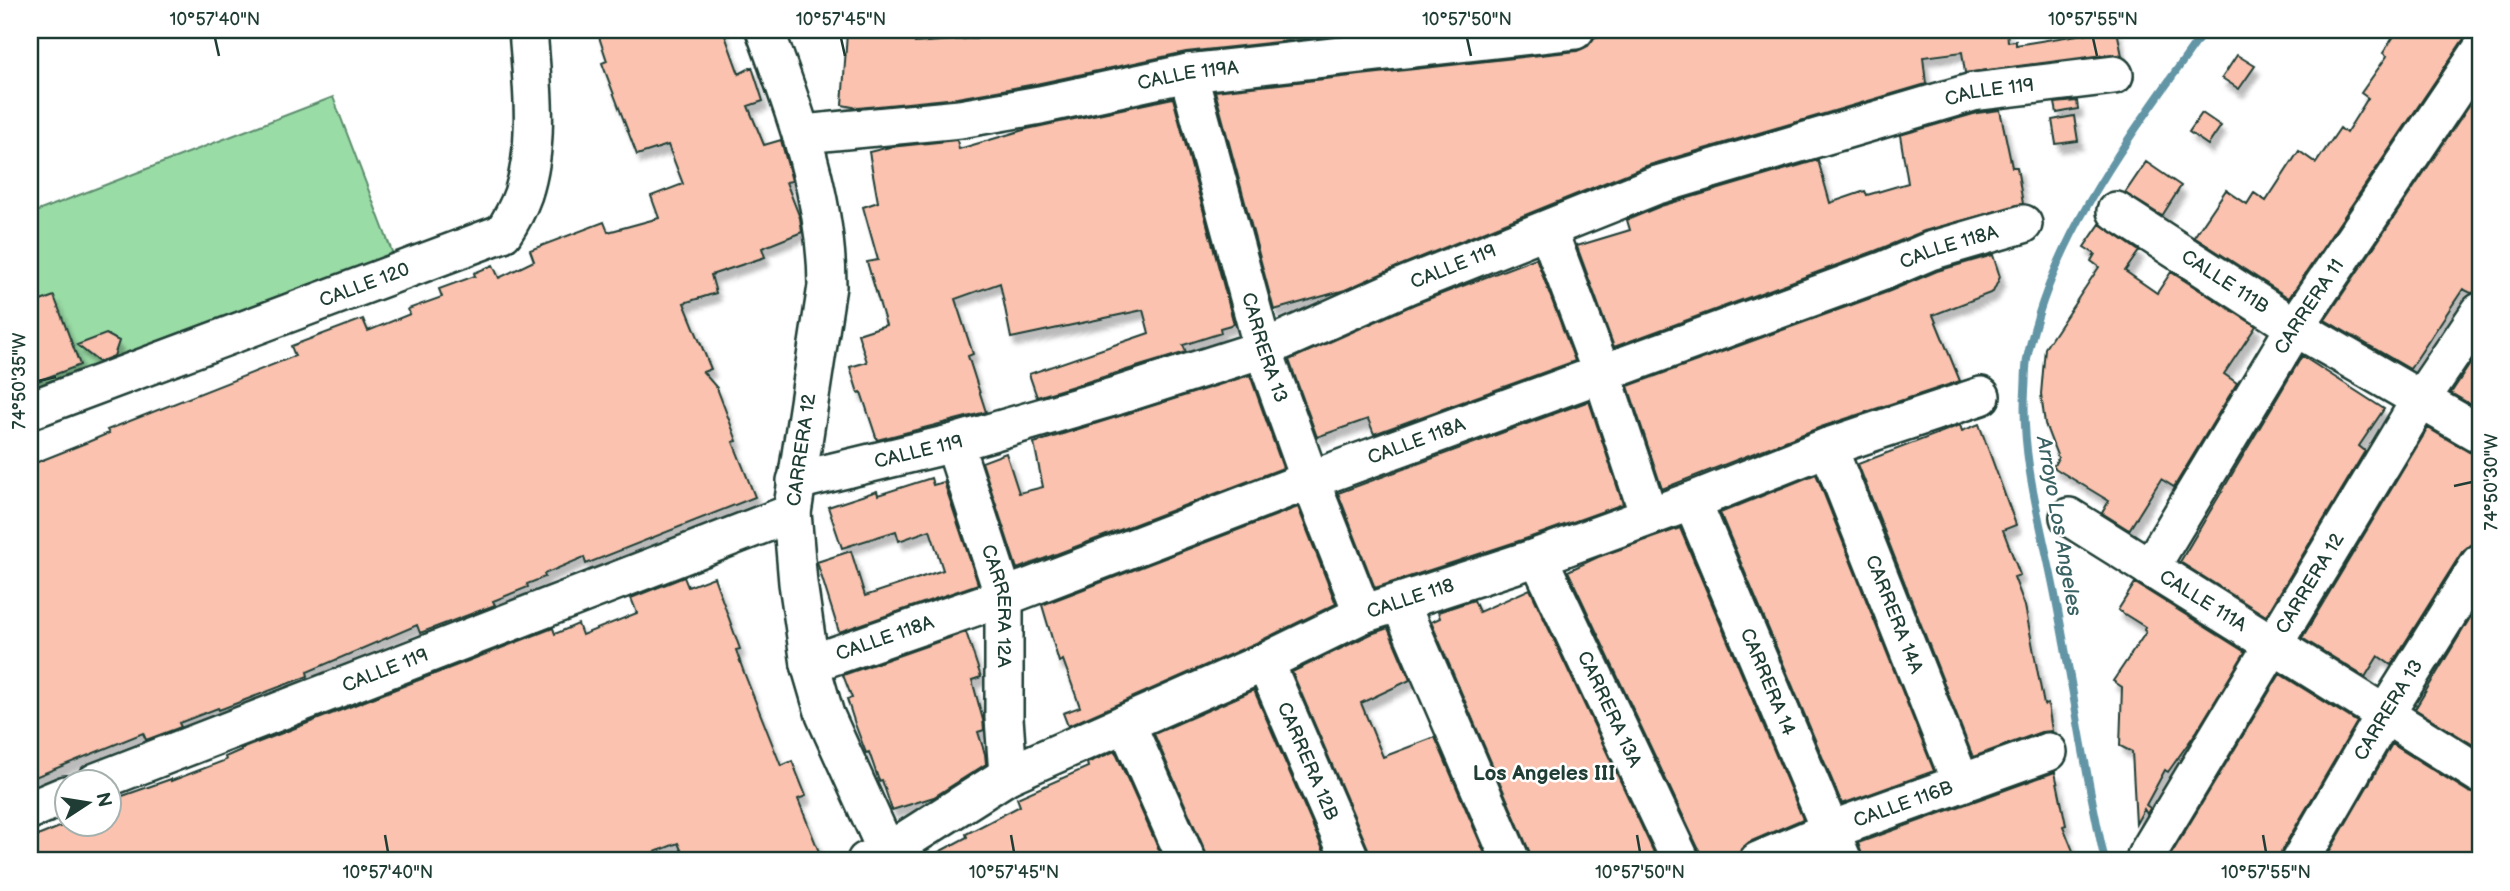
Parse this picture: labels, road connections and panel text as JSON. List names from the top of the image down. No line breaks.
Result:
{"streets":{"street":["CALLE 119A","CALLE 119","CALLE 118A","CALLE 111B","CALLE 120","CARRERA 11","CARRERA 13","CARRERA 12","CALLE 118","CALLE 111A","CARRERA 12A","CARRERA 14A","CARRERA 14","CARRERA 13A","CARRERA 12B","CALLE 116B"]},"crossings":[["CALLE 119A","CARRERA 13"],["CALLE 119A","CARRERA 12"],["CALLE 119","CARRERA 13"],["CALLE 119","CARRERA 12"],["CALLE 119","CARRERA 12A"],["CALLE 118A","CARRERA 13"],["CALLE 118A","CARRERA 12"],["CALLE 118A","CARRERA 12A"],["CALLE 111B","CARRERA 11"],["CALLE 111B","CARRERA 12"],["CARRERA 11","CALLE 111A"],["CARRERA 13","CALLE 118"],["CARRERA 13","CALLE 111A"],["CARRERA 12","CALLE 118"],["CARRERA 12","CALLE 111A"],["CALLE 118","CARRERA 12A"],["CALLE 118","CARRERA 14A"],["CALLE 118","CARRERA 14"],["CALLE 118","CARRERA 13A"],["CALLE 118","CARRERA 12B"],["CARRERA 14A","CALLE 116B"],["CARRERA 14","CALLE 116B"]],"districts":["Los Angeles III"],"water":["Arroyo Los Angeles"],"north":"right","coordinates":["10°57'40\"N","10°57'45\"N","10°57'50\"N","10°57'55\"N","74°50'35\"W","74°50'30\"W"]}
